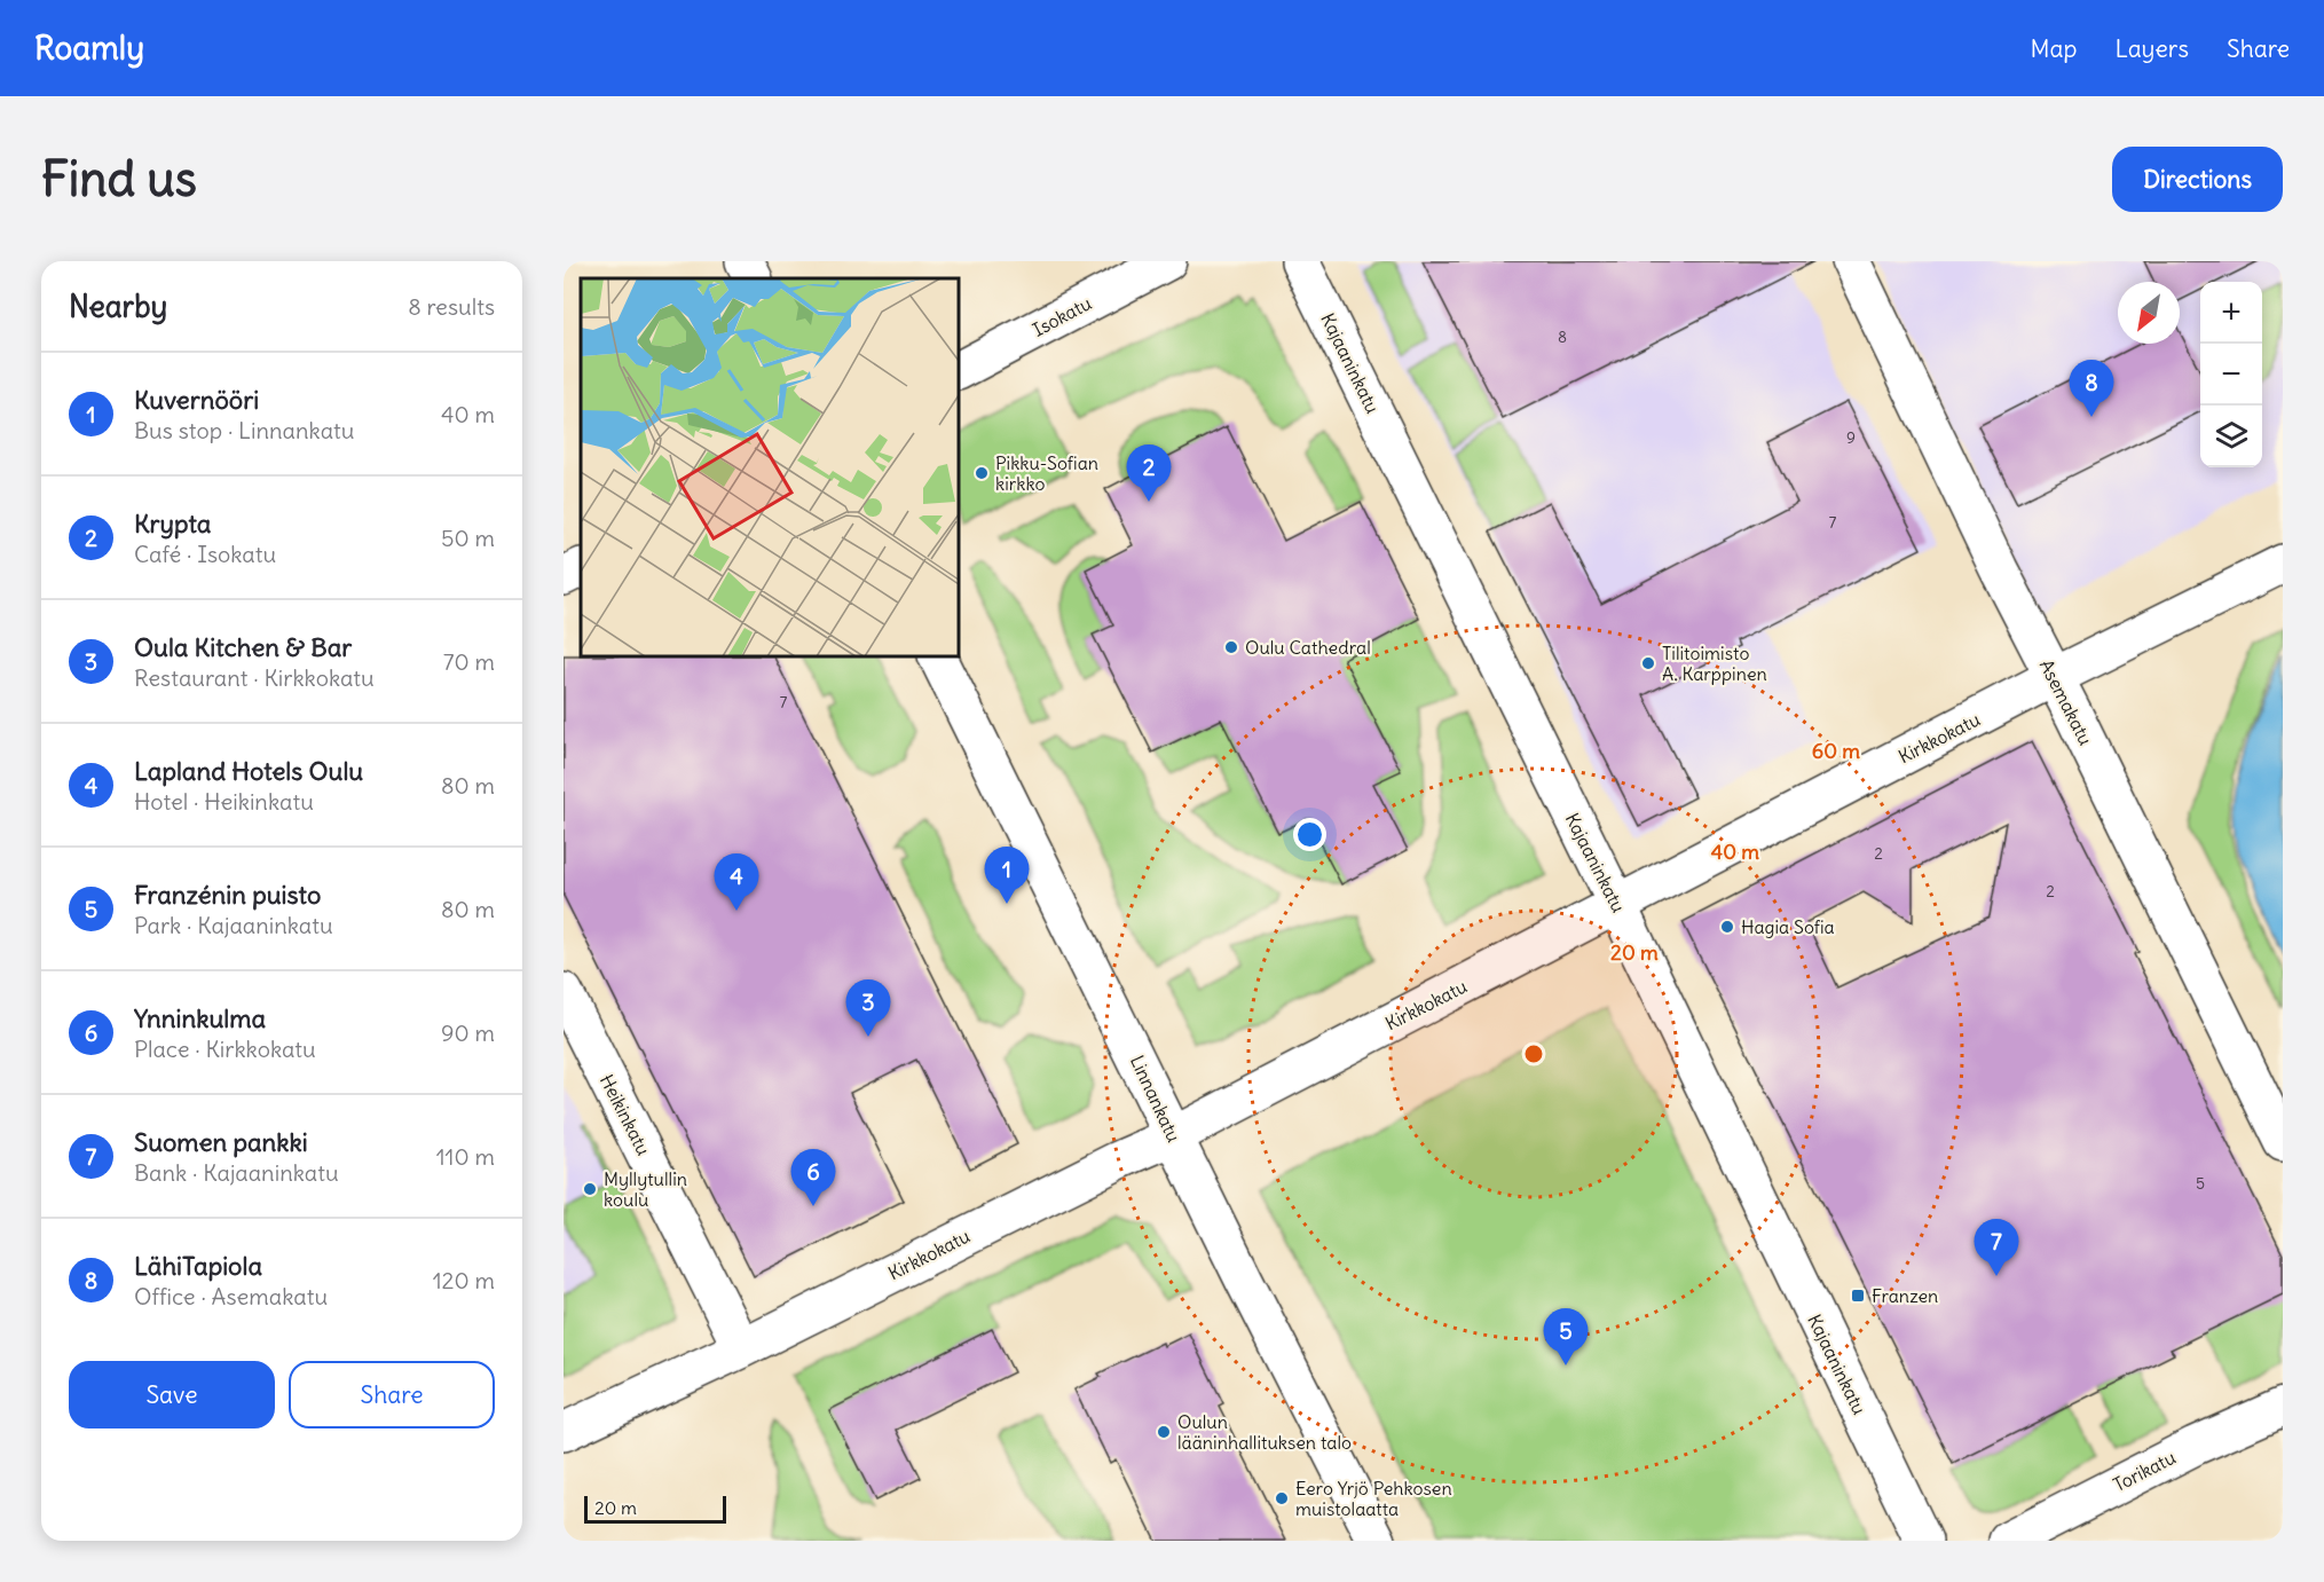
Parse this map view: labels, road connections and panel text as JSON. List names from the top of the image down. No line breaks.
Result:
{"streets":{"street":["Isokatu","Kajaaninkatu","Asemakatu","Kirkkokatu","Linnankatu","Heikinkatu","Torikatu"]},"crossings":[["Kajaaninkatu","Kirkkokatu"],["Asemakatu","Kirkkokatu"],["Kirkkokatu","Linnankatu"],["Kirkkokatu","Heikinkatu"]],"places":{"other":["Pikku-Sofian kirkko","Oulu Cathedral","Tilitoimisto A. Karppinen","Hagia Sofia","Myllytullin koulu","Oulun lääninhallituksen talo","Eero Yrjö Pehkosen muistolaatta"],"transit":["Franzen"]},"house_numbers":["8","9","7","7","2","2","5"],"scale_bar":"20 m","north":"bottom left","page":{"header":"Roamly","nav":["Map","Layers","Share"],"buttons":["Directions",["Save","Share"]],"title":"Find us","heading":["Nearby","8 results"],"map_buttons":["+","−"],"list":[{"mark":"1","name":"Kuvernööri","note":"Bus stop · Linnankatu","value":"40 m"},{"mark":"2","name":"Krypta","note":"Café · Isokatu","value":"50 m"},{"mark":"3","name":"Oula Kitchen & Bar","note":"Restaurant · Kirkkokatu","value":"70 m"},{"mark":"4","name":"Lapland Hotels Oulu","note":"Hotel · Heikinkatu","value":"80 m"},{"mark":"5","name":"Franzénin puisto","note":"Park · Kajaaninkatu","value":"80 m"},{"mark":"6","name":"Ynninkulma","note":"Place · Kirkkokatu","value":"90 m"},{"mark":"7","name":"Suomen pankki","note":"Bank · Kajaaninkatu","value":"110 m"},{"mark":"8","name":"LähiTapiola","note":"Office · Asemakatu","value":"120 m"}],"pins":["8","2","1","4","3","6","7","5"],"scale":"20 m"},"rings":["60 m","40 m","20 m"]}
